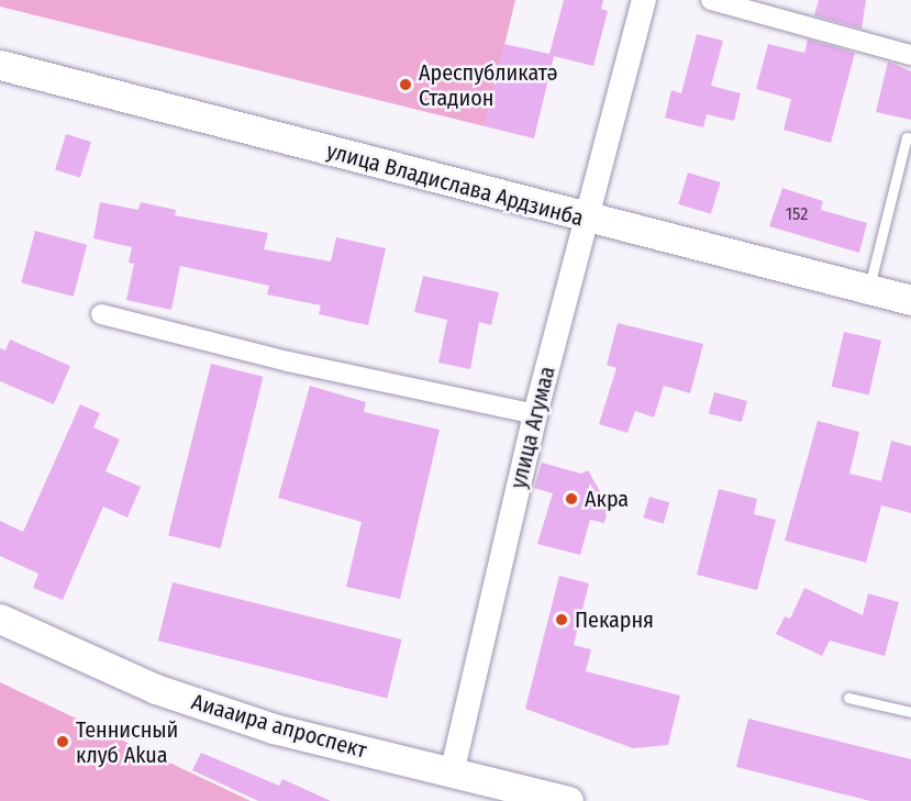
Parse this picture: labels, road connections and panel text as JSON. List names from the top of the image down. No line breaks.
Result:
{"streets":{"main road":["улица Владислава Ардзинба","Аиааира апроспект"],"street":["улица Агумаа"]},"crossings":[["улица Владислава Ардзинба","улица Агумаа"],["улица Агумаа","Аиааира апроспект"]],"places":["Ареспубликатә Стадион","Акра","Пекарня","Теннисный клуб Akua"],"house_numbers":["152"]}
